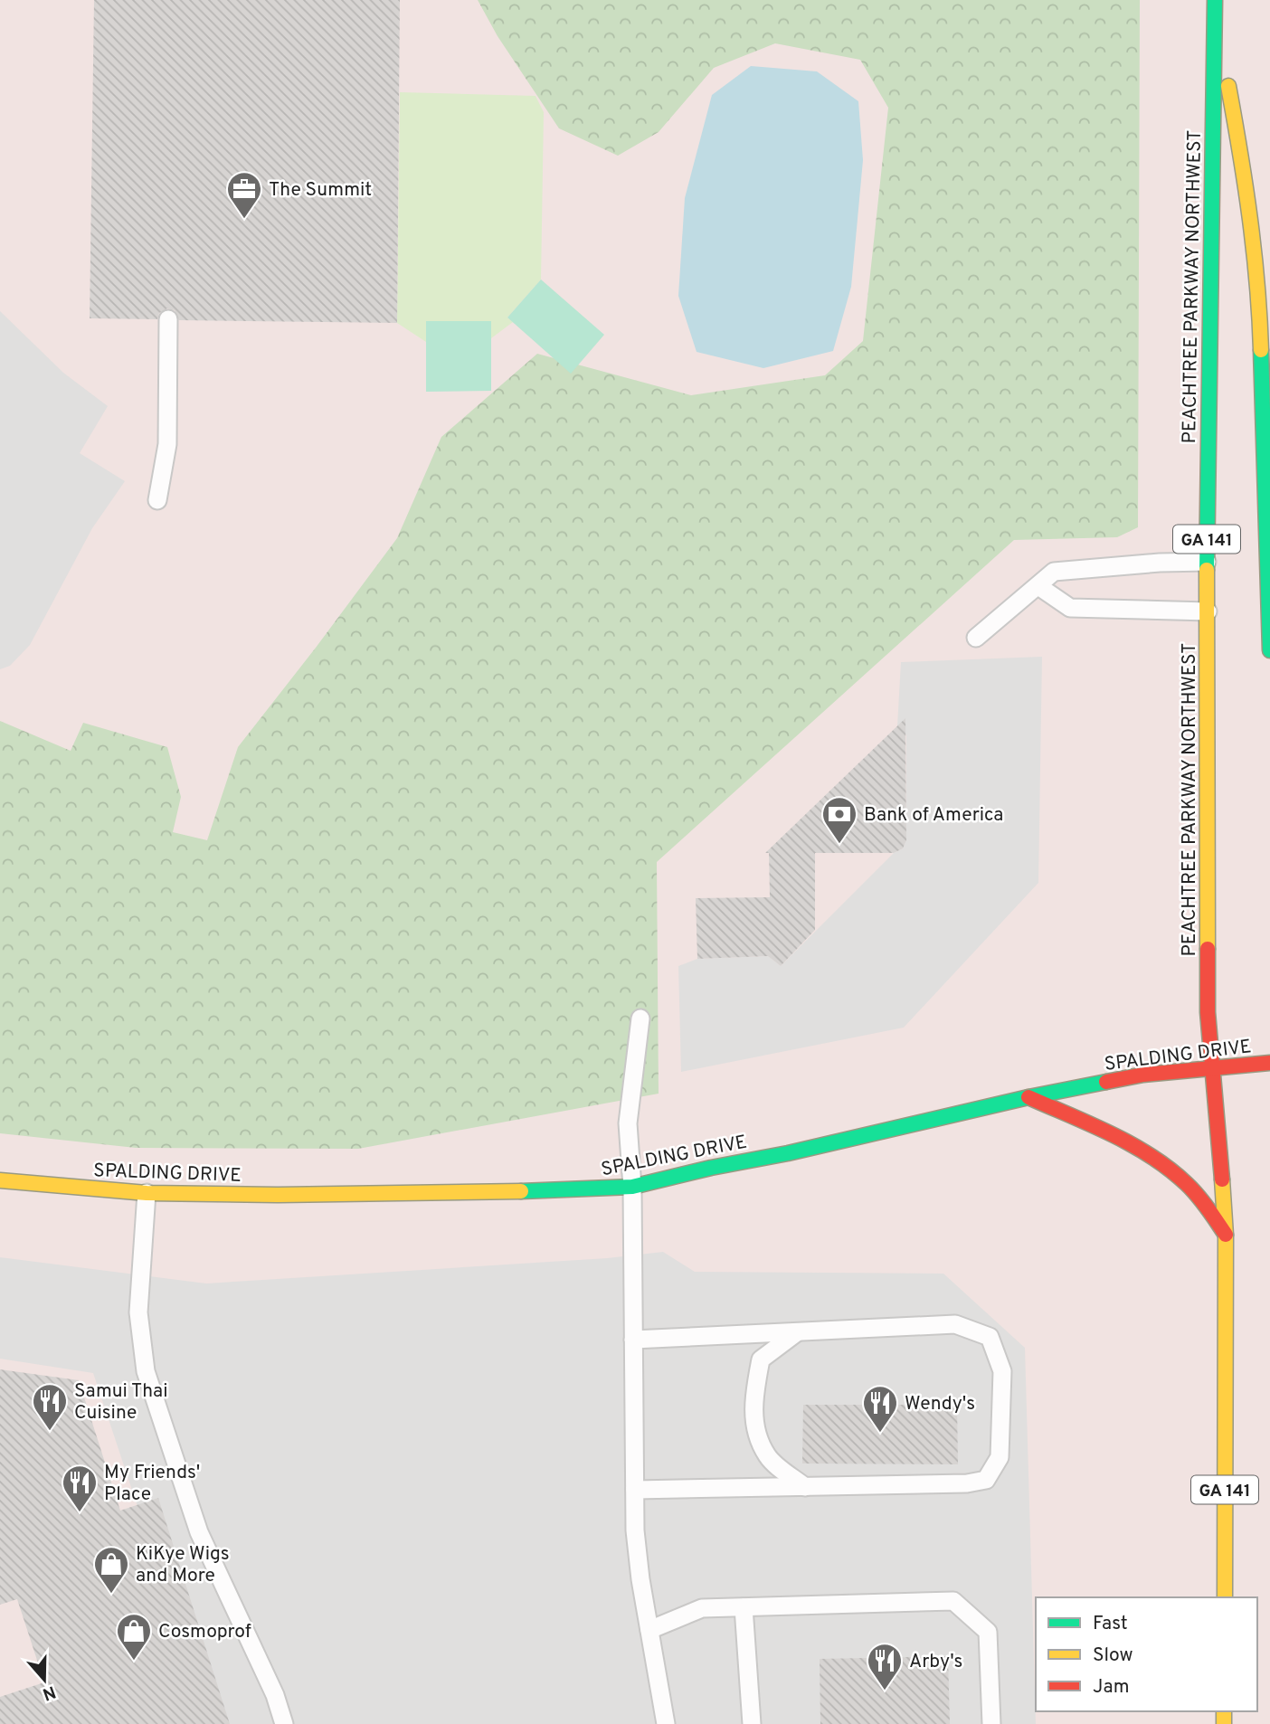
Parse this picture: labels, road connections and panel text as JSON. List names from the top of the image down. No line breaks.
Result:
{"streets":{"main road":["PEACHTREE PARKWAY NORTHWEST","GA 141","SPALDING DRIVE"]},"crossings":[["PEACHTREE PARKWAY NORTHWEST","SPALDING DRIVE"]],"places":{"office":["The Summit"],"bank":["Bank of America"],"restaurant":["Samui Thai Cuisine","Wendy's","My Friends' Place","Arby's"],"shop":["KiKye Wigs and More","Cosmoprof"]},"legend":["Fast","Slow","Jam"],"north":"bottom"}
